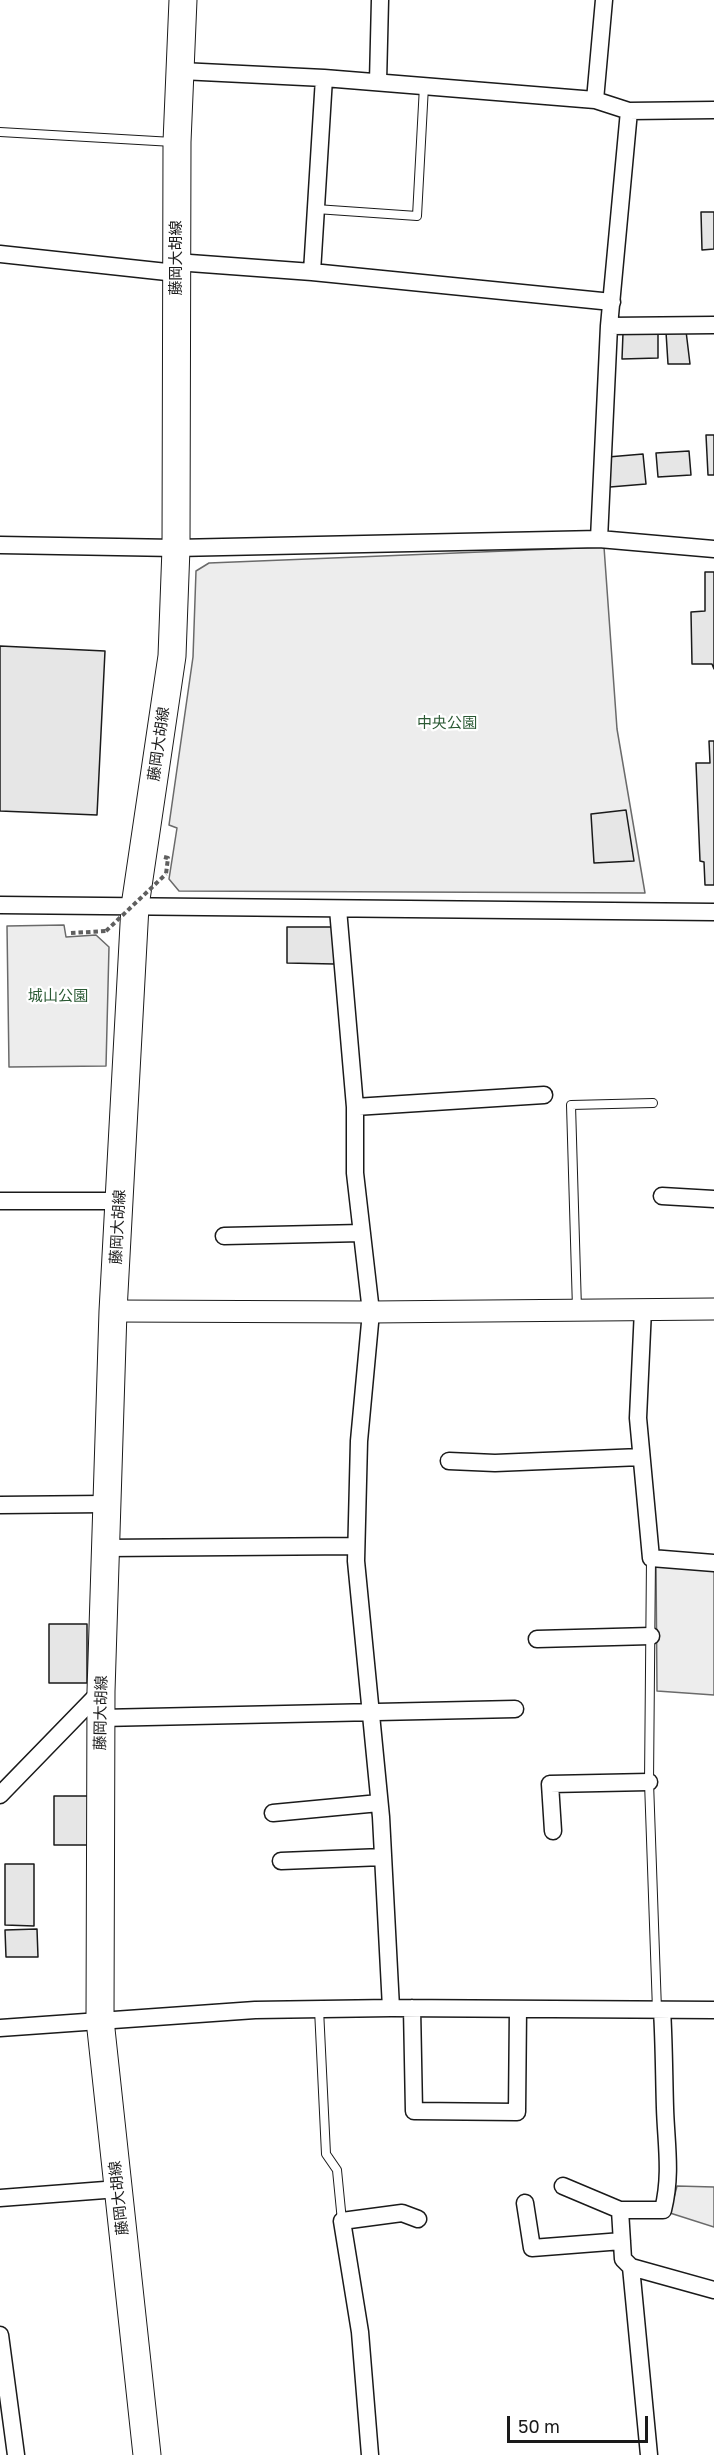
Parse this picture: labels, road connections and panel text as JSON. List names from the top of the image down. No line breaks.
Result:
{"streets":{"main road":["藤岡大胡線"]},"parks":["中央公園","城山公園"],"scale_bar":"50 m"}
